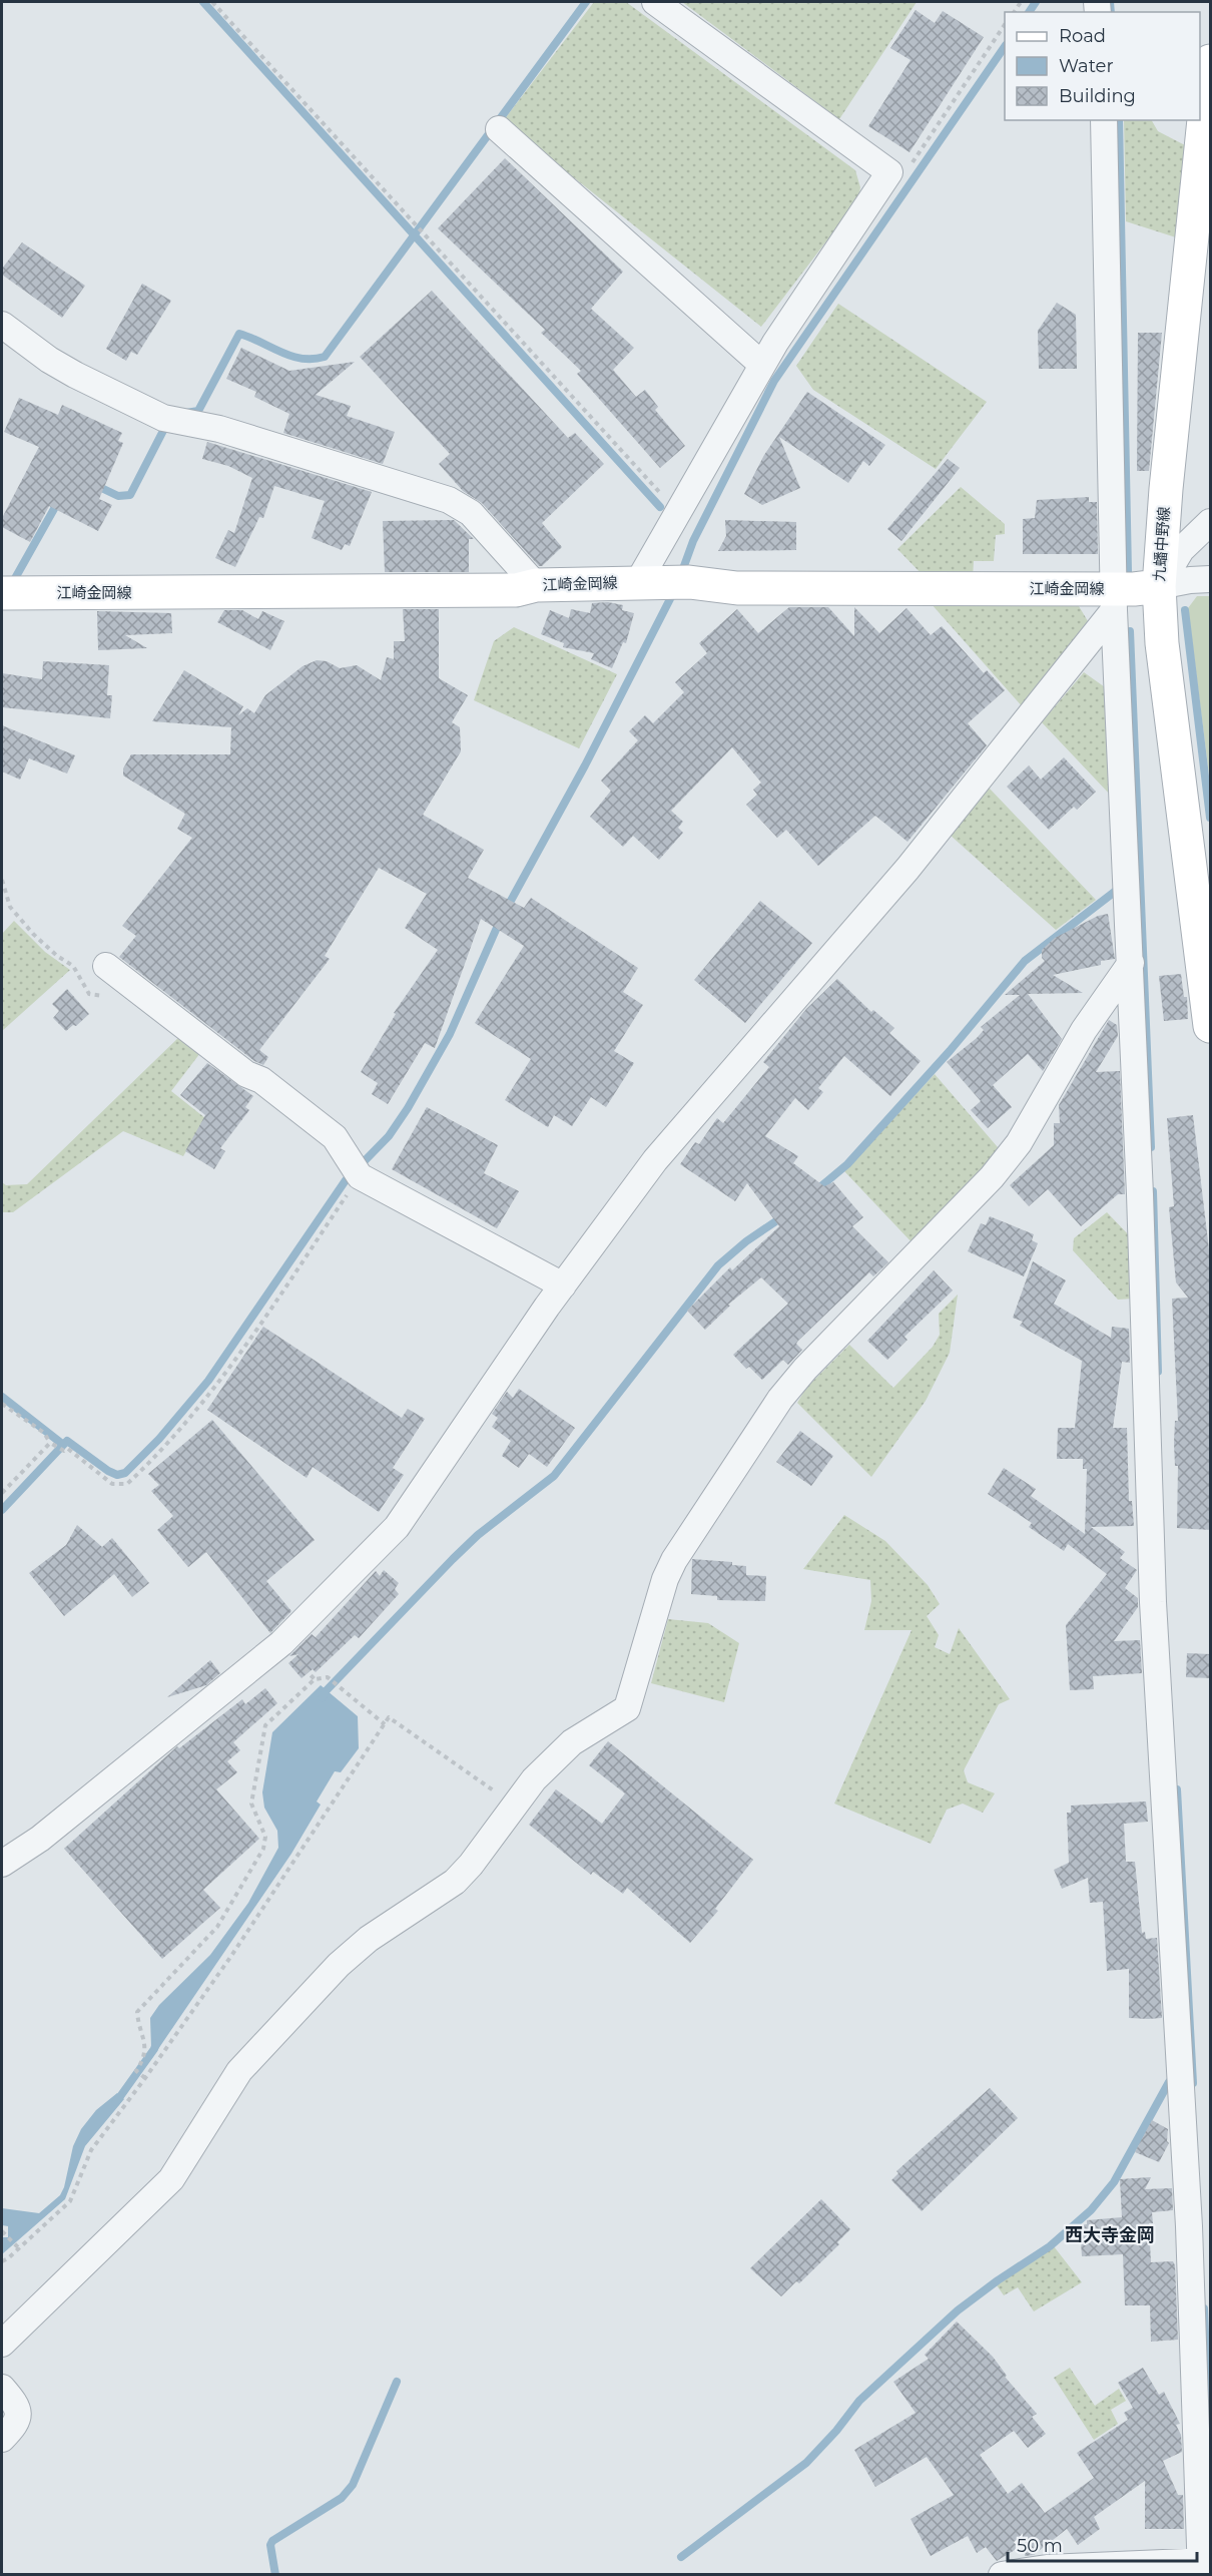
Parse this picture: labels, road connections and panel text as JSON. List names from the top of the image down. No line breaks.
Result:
{"streets":{"main road":["九蟠中野線","江崎金岡線"]},"crossings":[["九蟠中野線","江崎金岡線"]],"districts":["西大寺金岡"],"legend":["Road","Water","Building"],"scale_bar":"50 m"}
